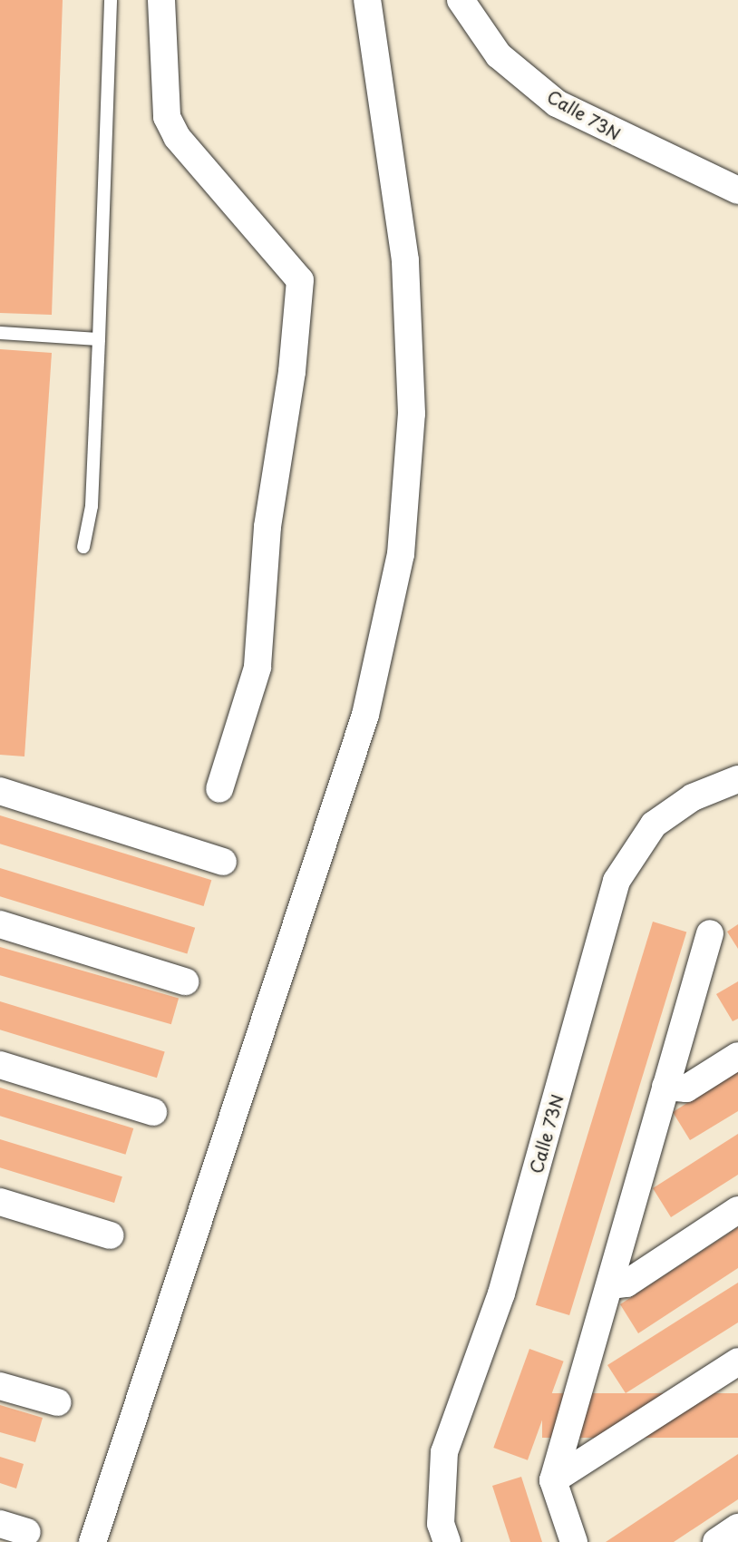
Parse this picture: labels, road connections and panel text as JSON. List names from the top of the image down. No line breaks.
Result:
{"streets":{"street":["Calle 73N"]}}
